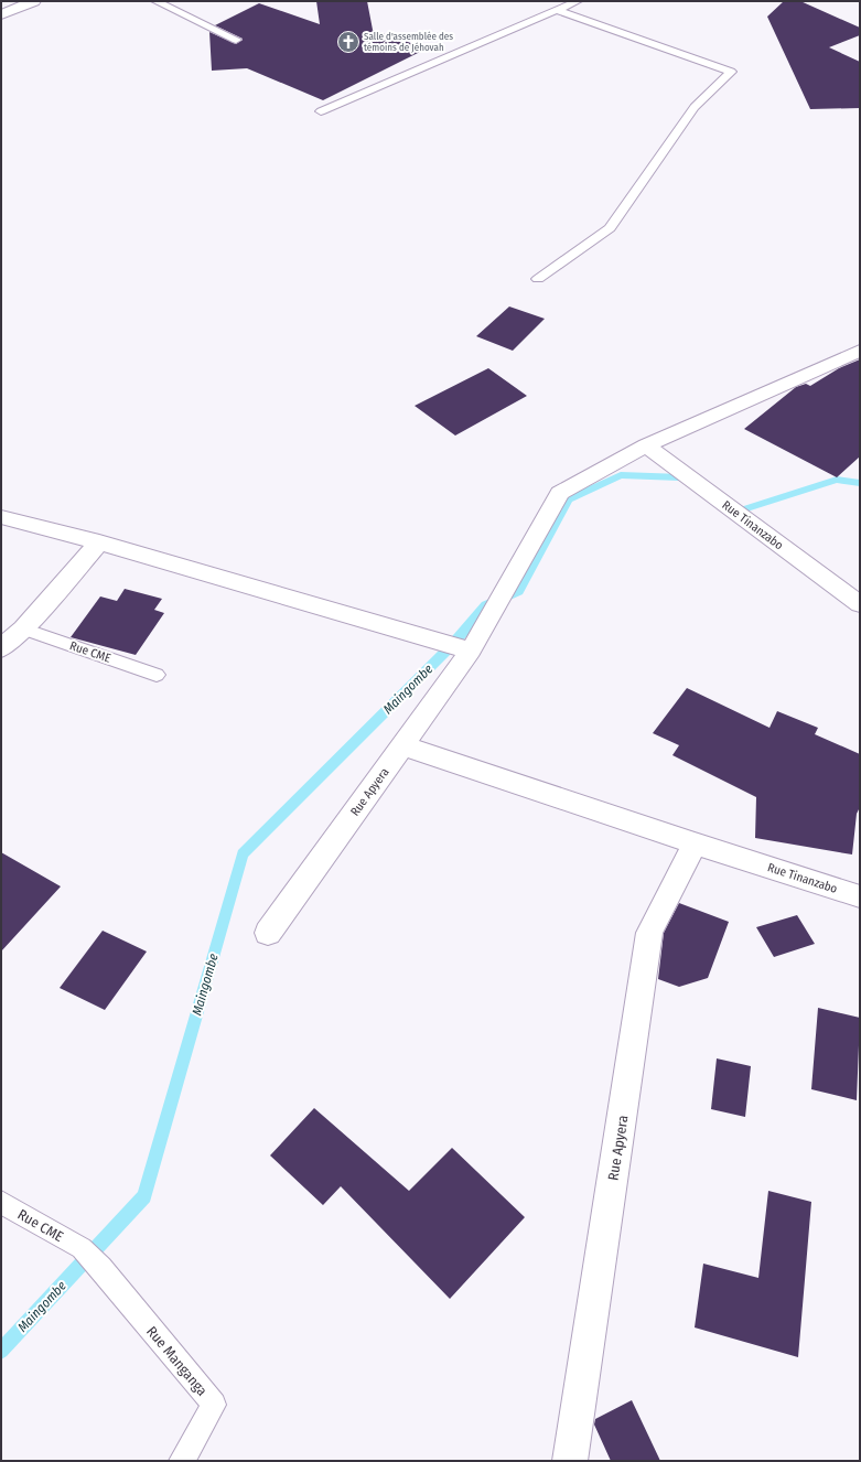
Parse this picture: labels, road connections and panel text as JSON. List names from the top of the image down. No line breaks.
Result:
{"streets":{"street":["Rue Tinanzabo","Rue Apyera"],"lane":["Rue CME","Rue Manganga"]},"crossings":[["Rue Tinanzabo","Rue Apyera"],["Rue CME","Rue Manganga"]],"water":["Maingombe"],"places":{"church":["Salle d'assemblée des témoins de Jéhovah"]}}
